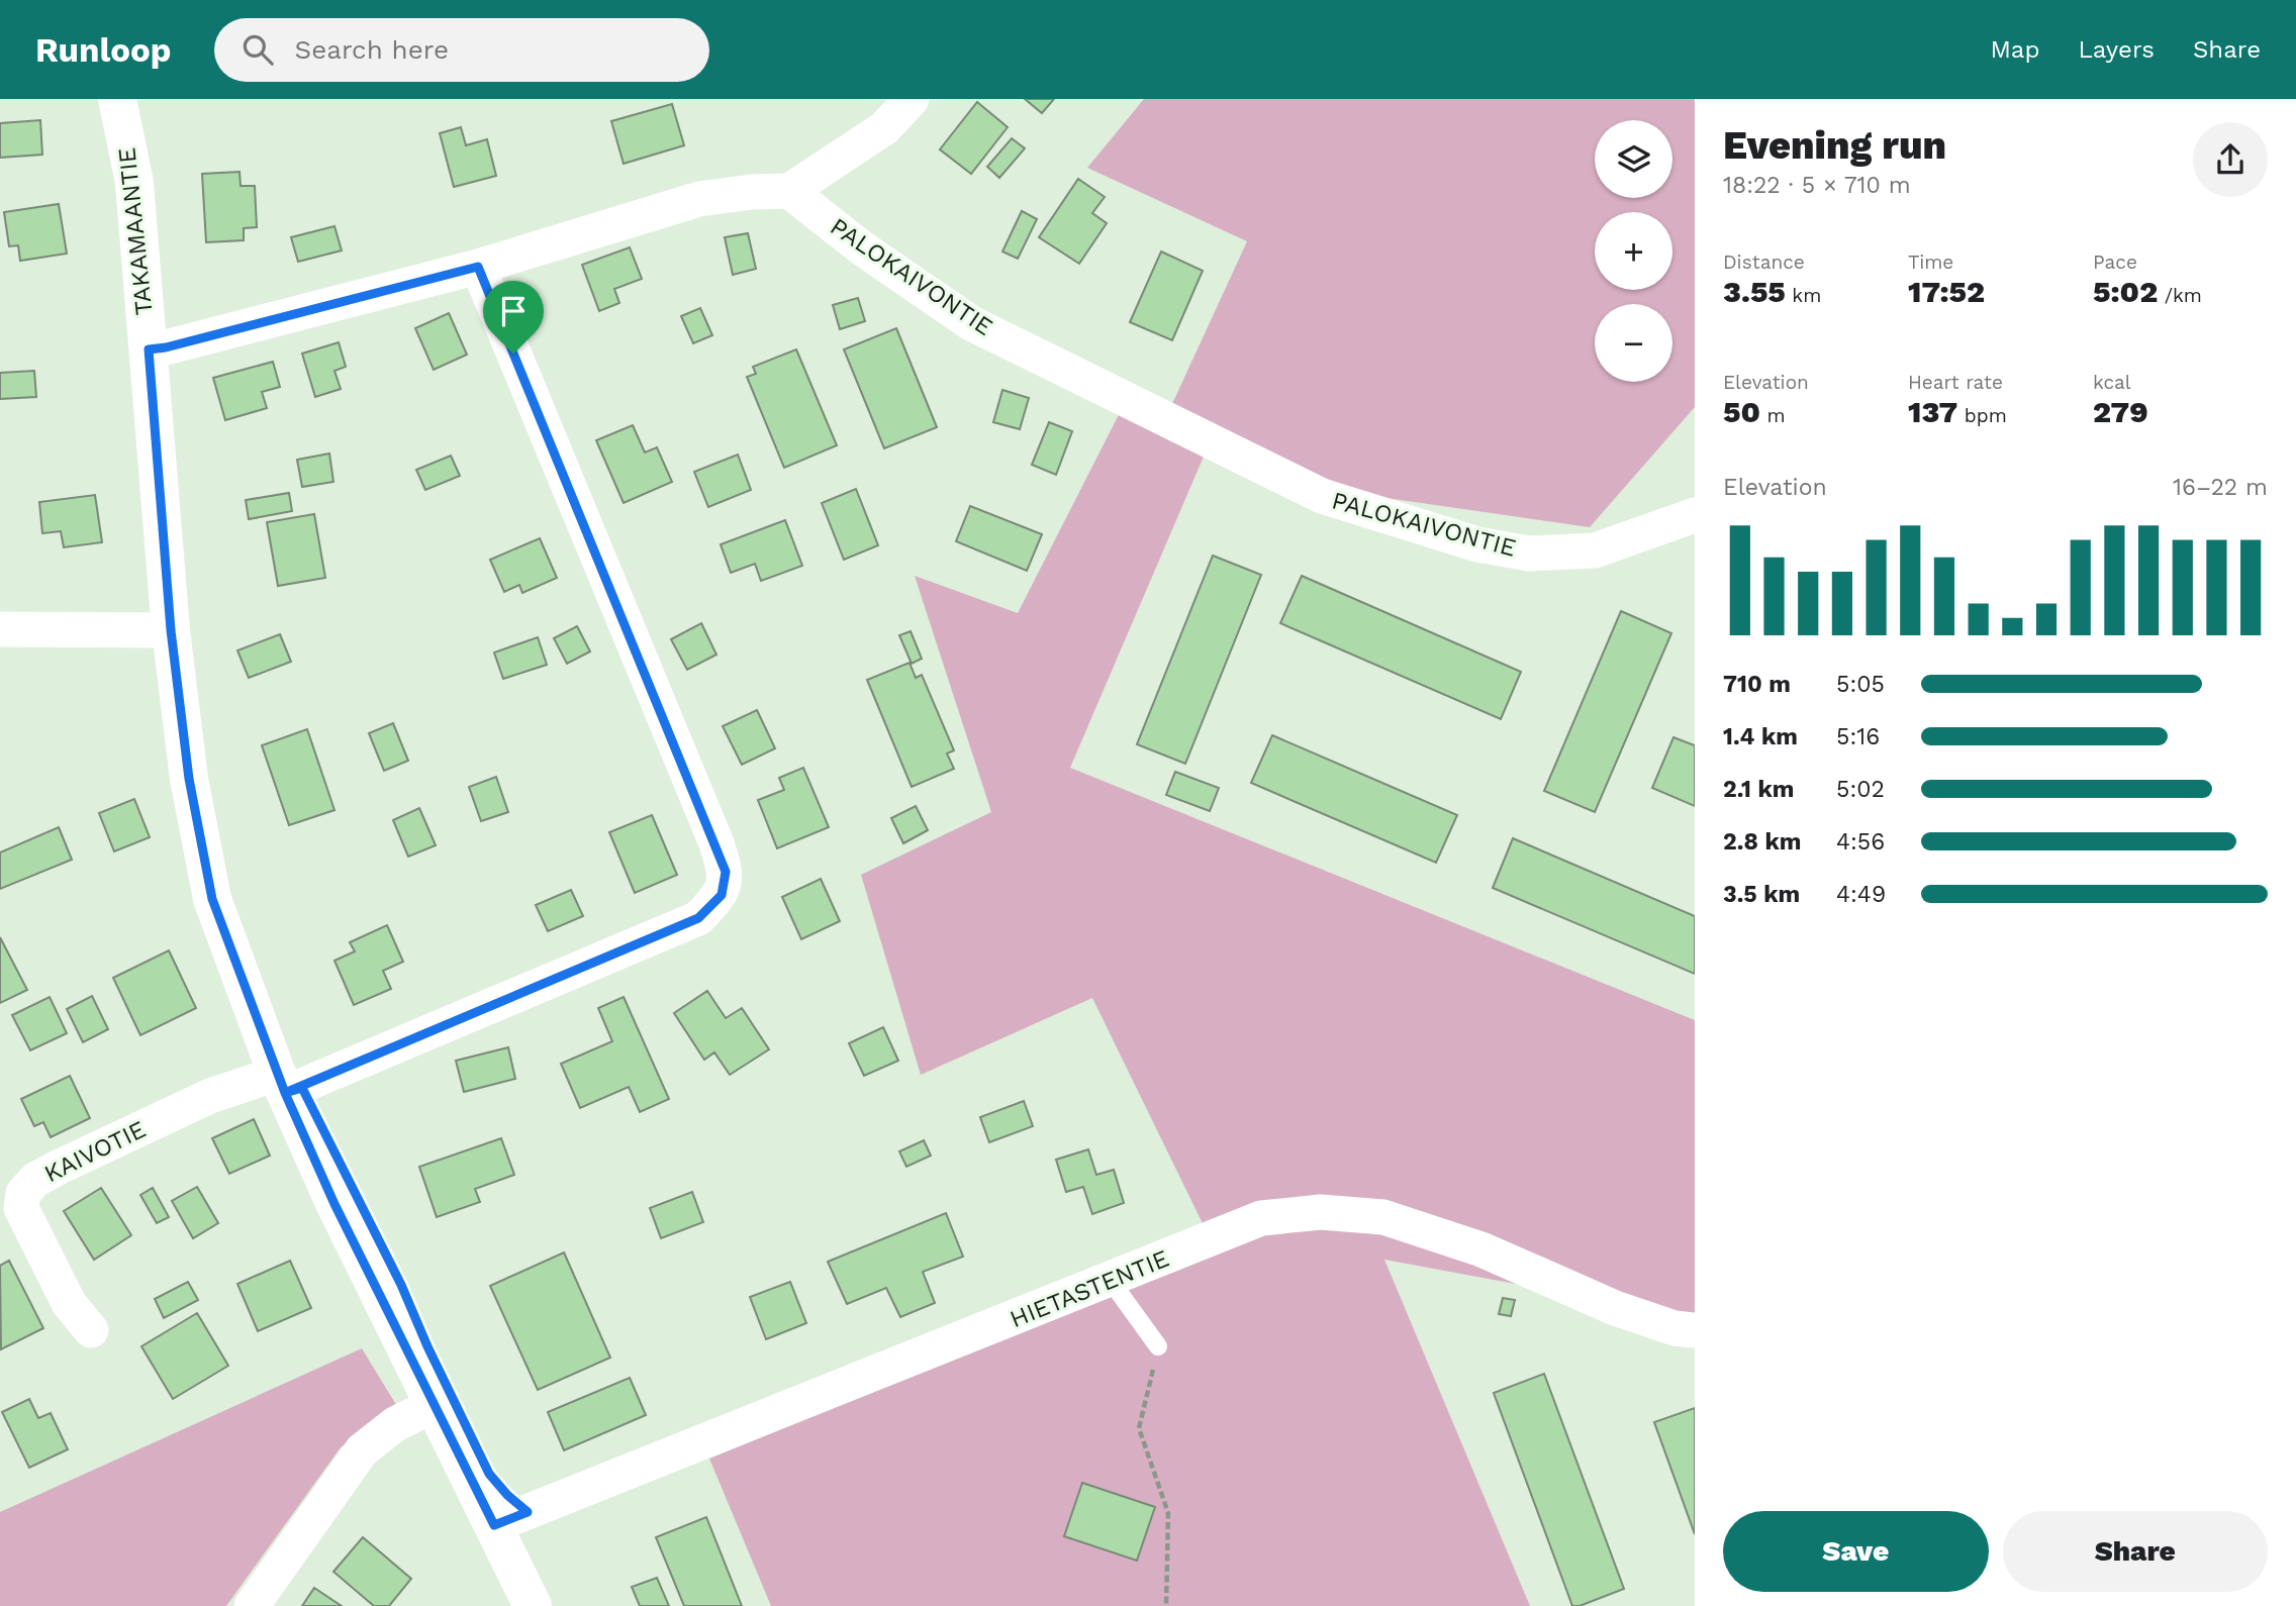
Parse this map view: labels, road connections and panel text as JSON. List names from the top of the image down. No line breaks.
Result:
{"streets":{"street":["TAKAMAANTIE","PALOKAIVONTIE","KAIVOTIE","HIETASTENTIE"]},"crossings":[["TAKAMAANTIE","KAIVOTIE"],["TAKAMAANTIE","HIETASTENTIE"]],"page":{"header":"Runloop","search":"Search here","nav":["Map","Layers","Share"],"heading":["Evening run","18:22 · 5 × 710 m"],"map_buttons":["+","−"],"stats":[["Distance","3.55 km"],["Time","17:52"],["Pace","5:02 /km"],["Elevation","50 m"],["Heart rate","137 bpm"],["kcal","279"]],"chart":["Elevation","16–22 m"],"list":[{"name":"710 m","note":"5:05"},{"name":"1.4 km","note":"5:16"},{"name":"2.1 km","note":"5:02"},{"name":"2.8 km","note":"4:56"},{"name":"3.5 km","note":"4:49"}],"buttons":["Save","Share"]}}
